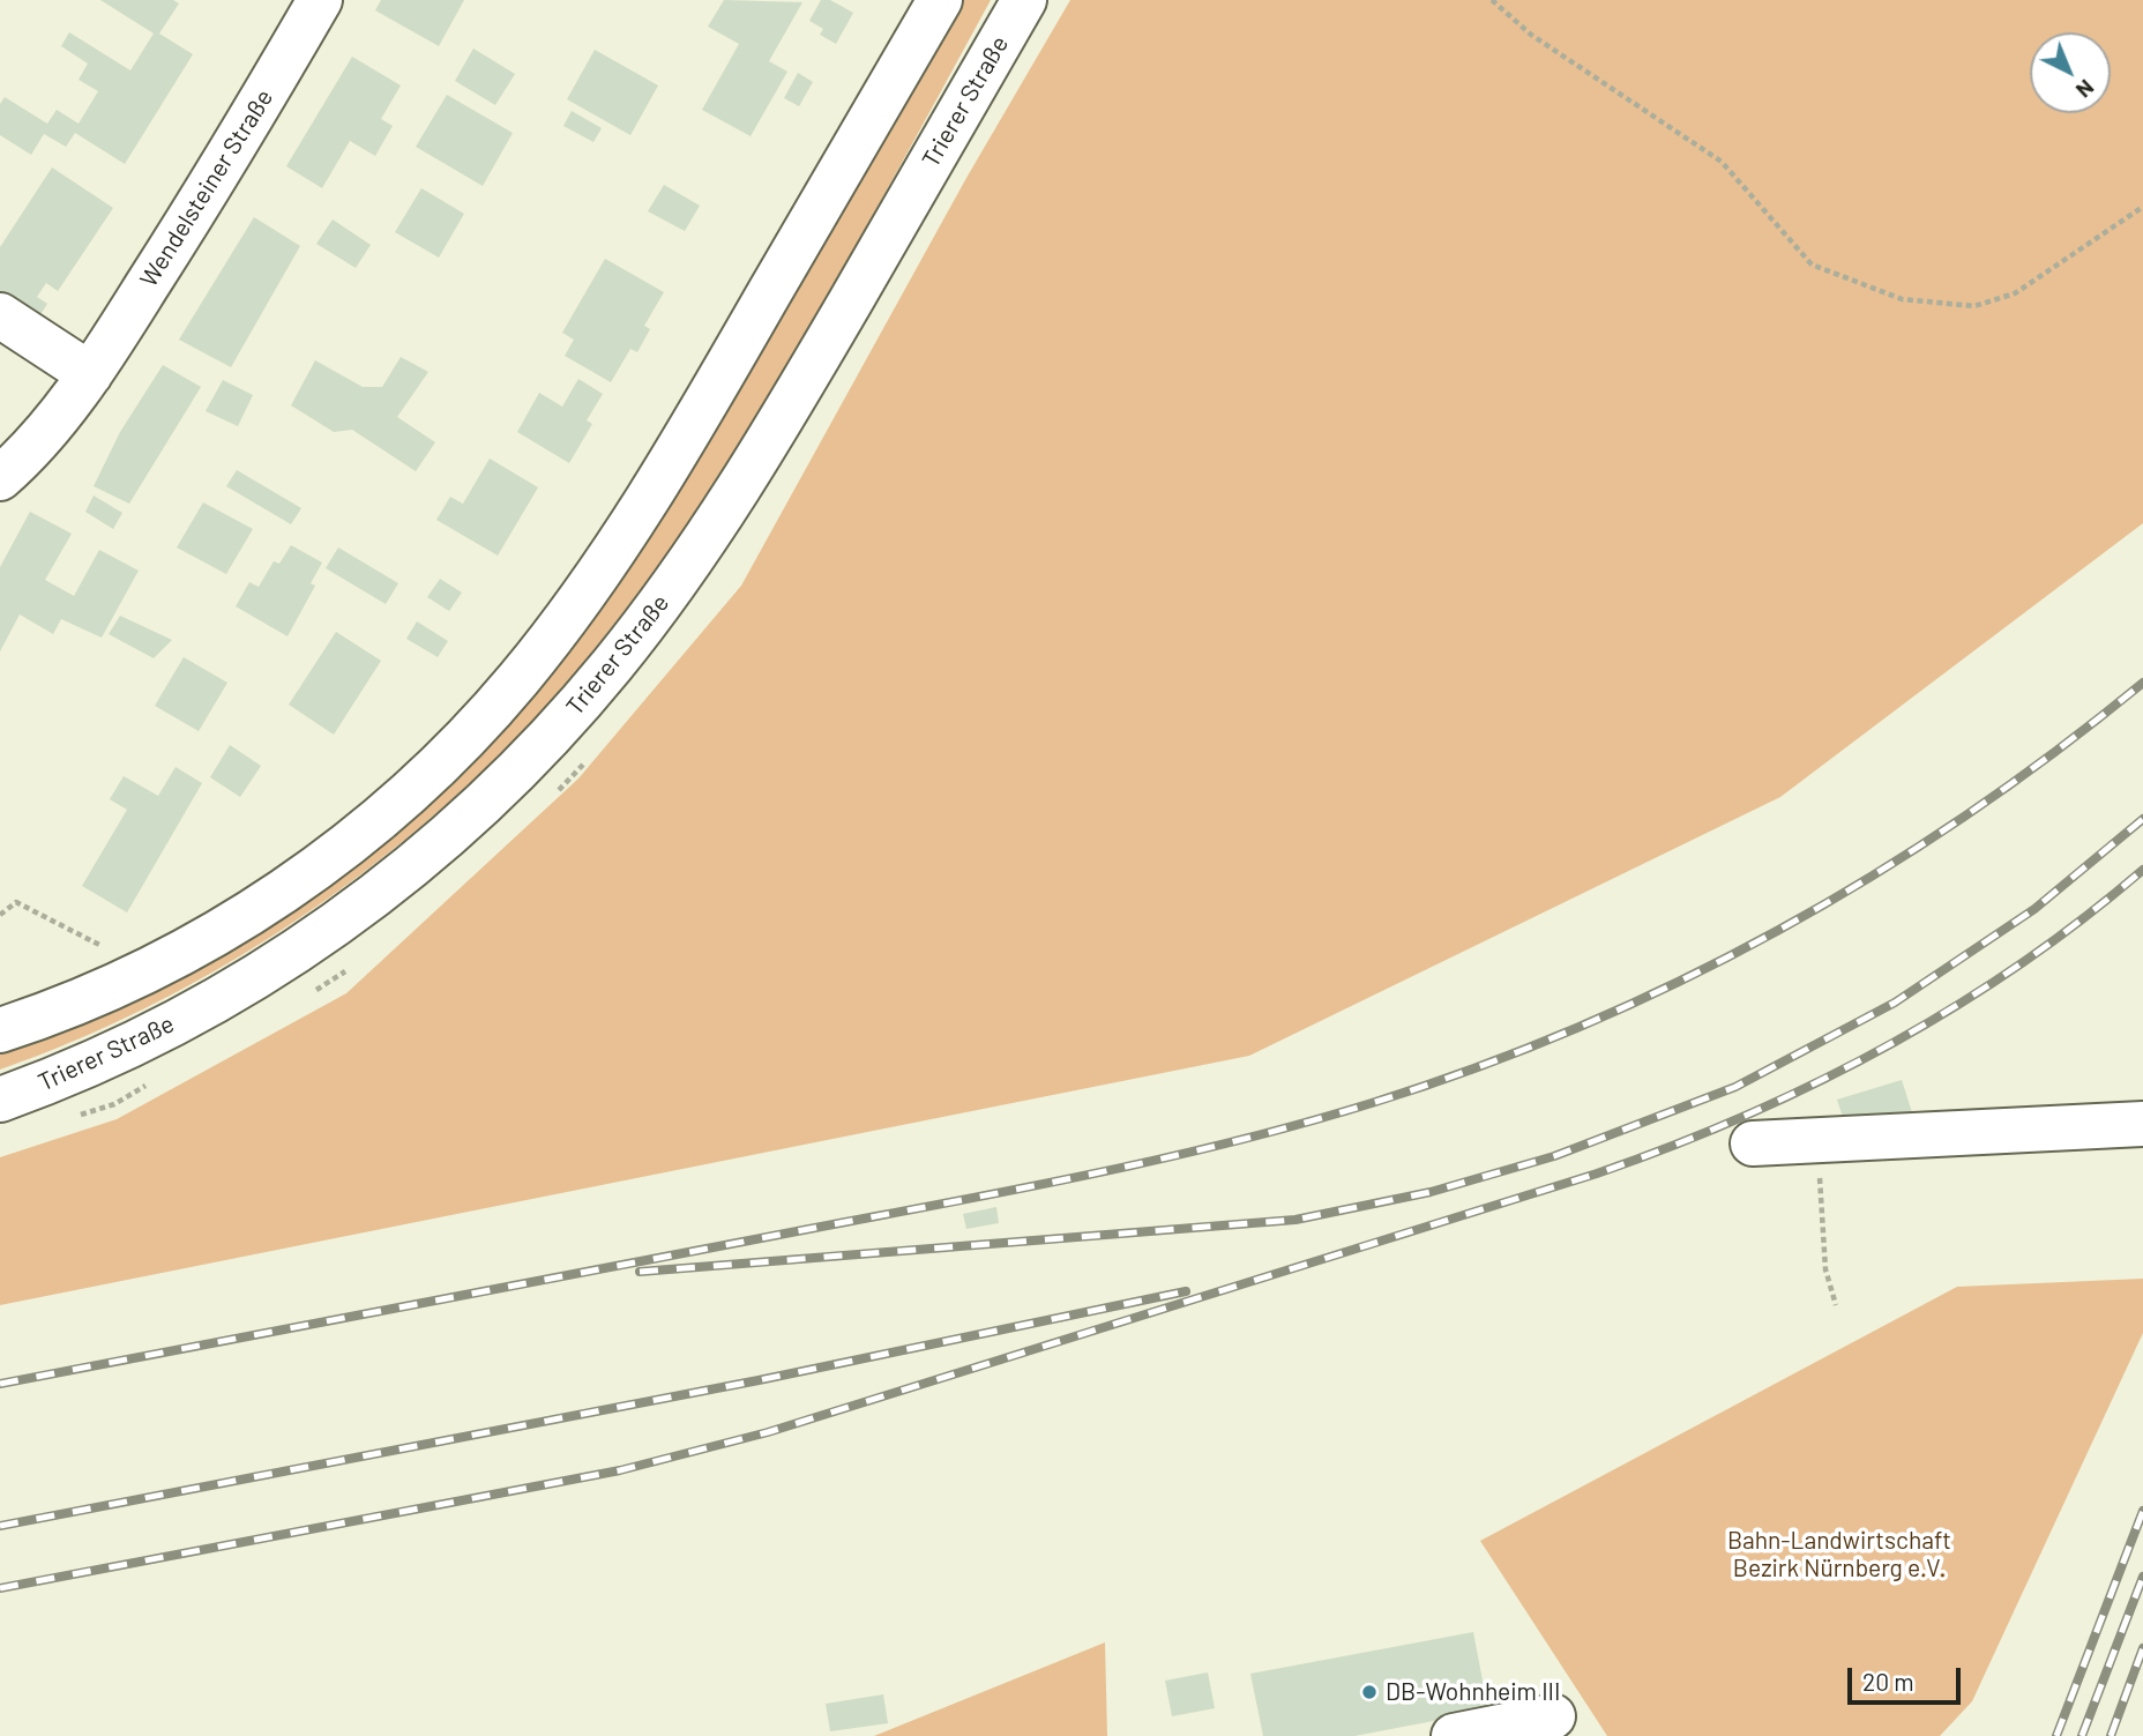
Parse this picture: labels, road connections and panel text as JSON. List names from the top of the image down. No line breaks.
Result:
{"streets":{"main road":["Trierer Straße","Wendelsteiner Straße"]},"parks":["Bahn-Landwirtschaft Bezirk Nürnberg e.V."],"places":["DB-Wohnheim III"],"scale_bar":"20 m","north":"bottom right"}
